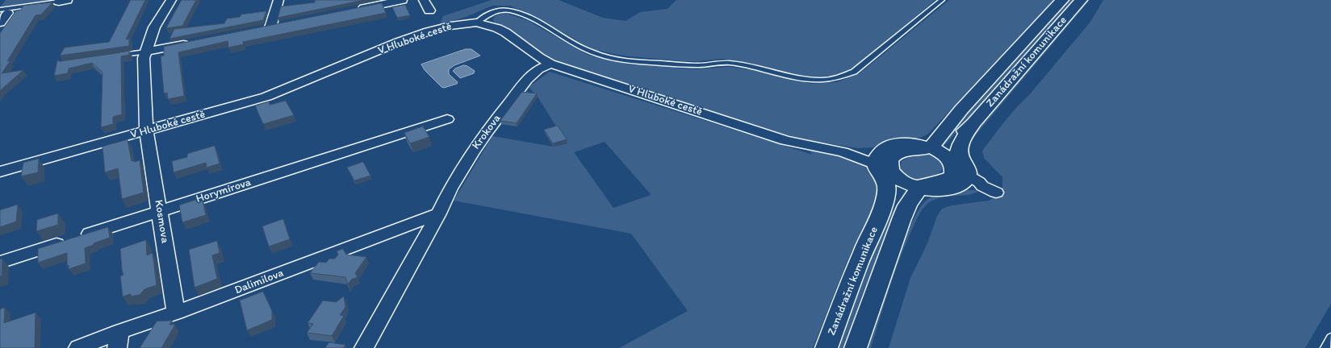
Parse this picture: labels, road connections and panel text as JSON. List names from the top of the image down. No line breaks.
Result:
{"streets":{"main road":["Zanádražní komunikace"],"street":["V Hluboké cestě","Krokova","Horymírova","Kosmova","Dalimilova"]},"crossings":[["V Hluboké cestě","Zanádražní komunikace"],["V Hluboké cestě","Krokova"],["V Hluboké cestě","Kosmova"],["Krokova","Dalimilova"],["Horymírova","Kosmova"],["Kosmova","Dalimilova"]]}
